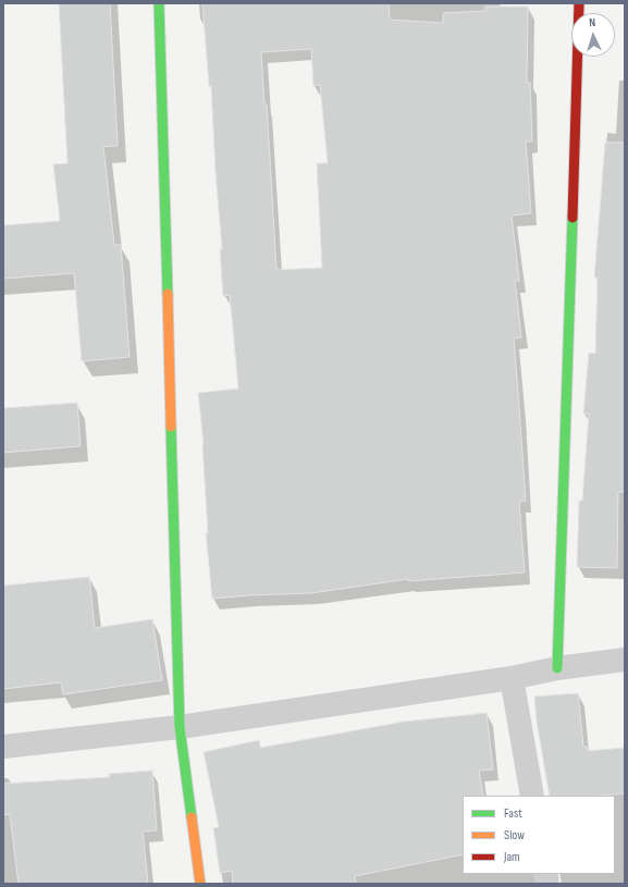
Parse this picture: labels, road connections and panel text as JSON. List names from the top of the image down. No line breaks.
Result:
{"legend":["Fast","Slow","Jam"],"north":"top"}
